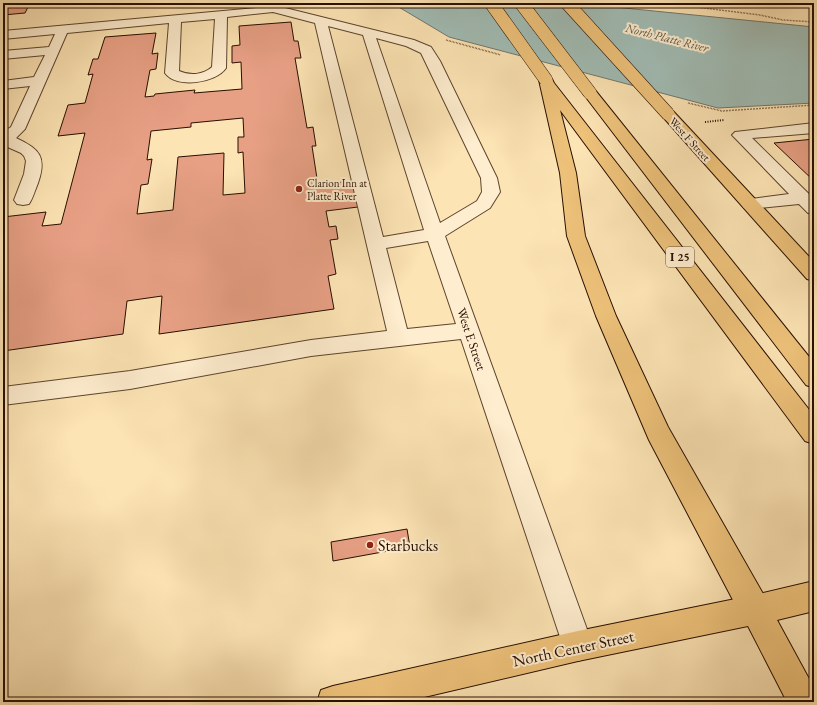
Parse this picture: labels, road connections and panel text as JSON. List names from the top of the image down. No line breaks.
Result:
{"streets":{"main road":["West F Street","I 25","North Center Street"],"street":["West E Street"]},"crossings":[["West E Street","North Center Street"]],"water":["North Platte River"],"places":["Clarion Inn at Platte River","Starbucks"]}
